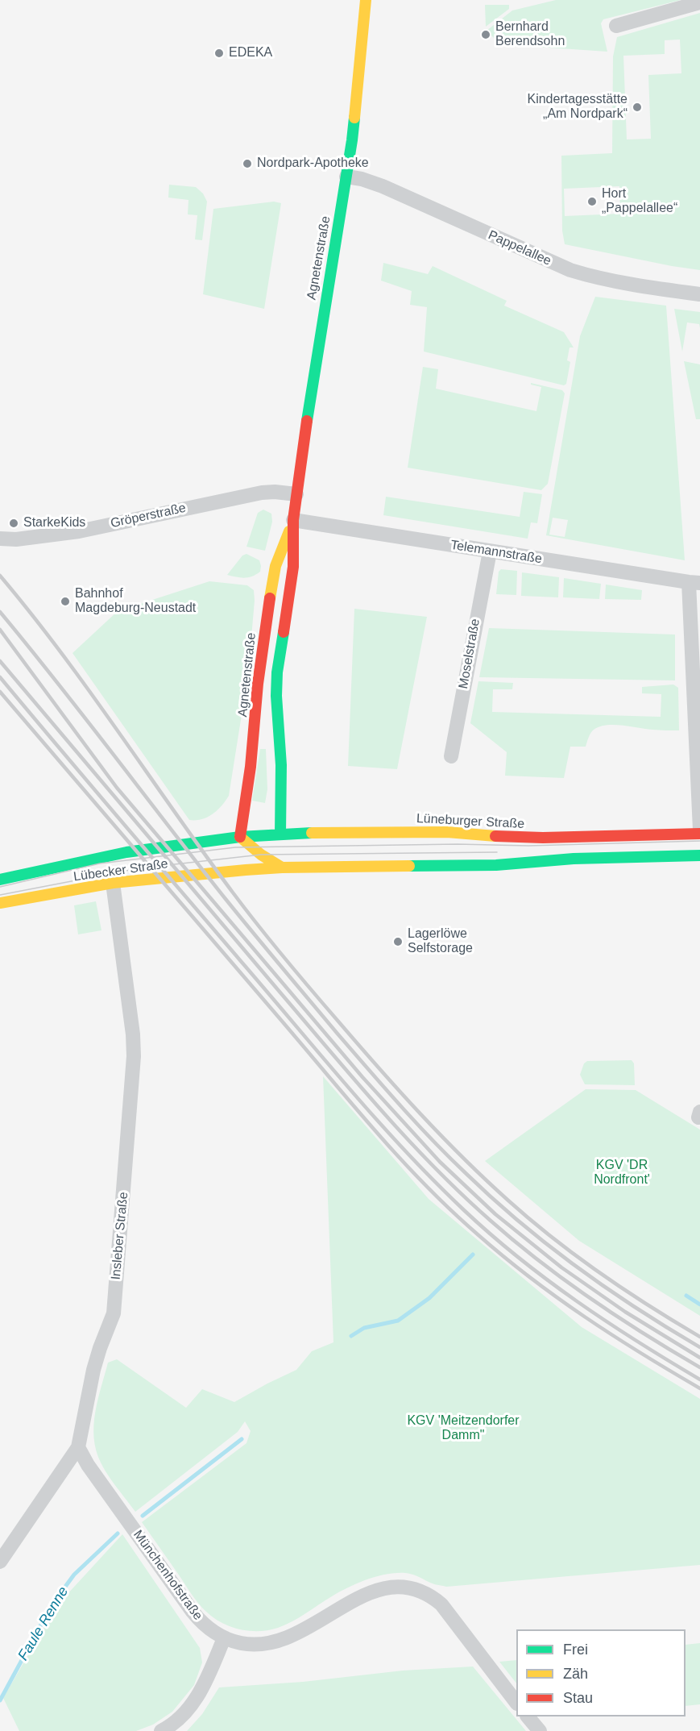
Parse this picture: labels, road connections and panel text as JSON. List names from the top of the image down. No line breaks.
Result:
{"streets":{"main road":["Agnetenstraße","Lüneburger Straße","Lübecker Straße"],"street":["Pappelallee","Gröperstraße","Telemannstraße","Moselstraße","Insleber Straße","Münchenhofstraße"]},"crossings":[["Pappelallee","Agnetenstraße"],["Agnetenstraße","Gröperstraße"],["Agnetenstraße","Telemannstraße"],["Agnetenstraße","Lüneburger Straße"],["Agnetenstraße","Lübecker Straße"],["Telemannstraße","Moselstraße"],["Lüneburger Straße","Lübecker Straße"],["Lübecker Straße","Insleber Straße"],["Insleber Straße","Münchenhofstraße"]],"water":["Faule Renne"],"parks":["KGV 'DR Nordfront'","KGV 'Meitzendorfer Damm\""],"places":["Bernhard Berendsohn","EDEKA","Kindertagesstätte „Am Nordpark“","Nordpark-Apotheke","Hort „Pappelallee“","StarkeKids","Bahnhof Magdeburg-Neustadt","Lagerlöwe Selfstorage"],"legend":["Frei","Zäh","Stau"]}
